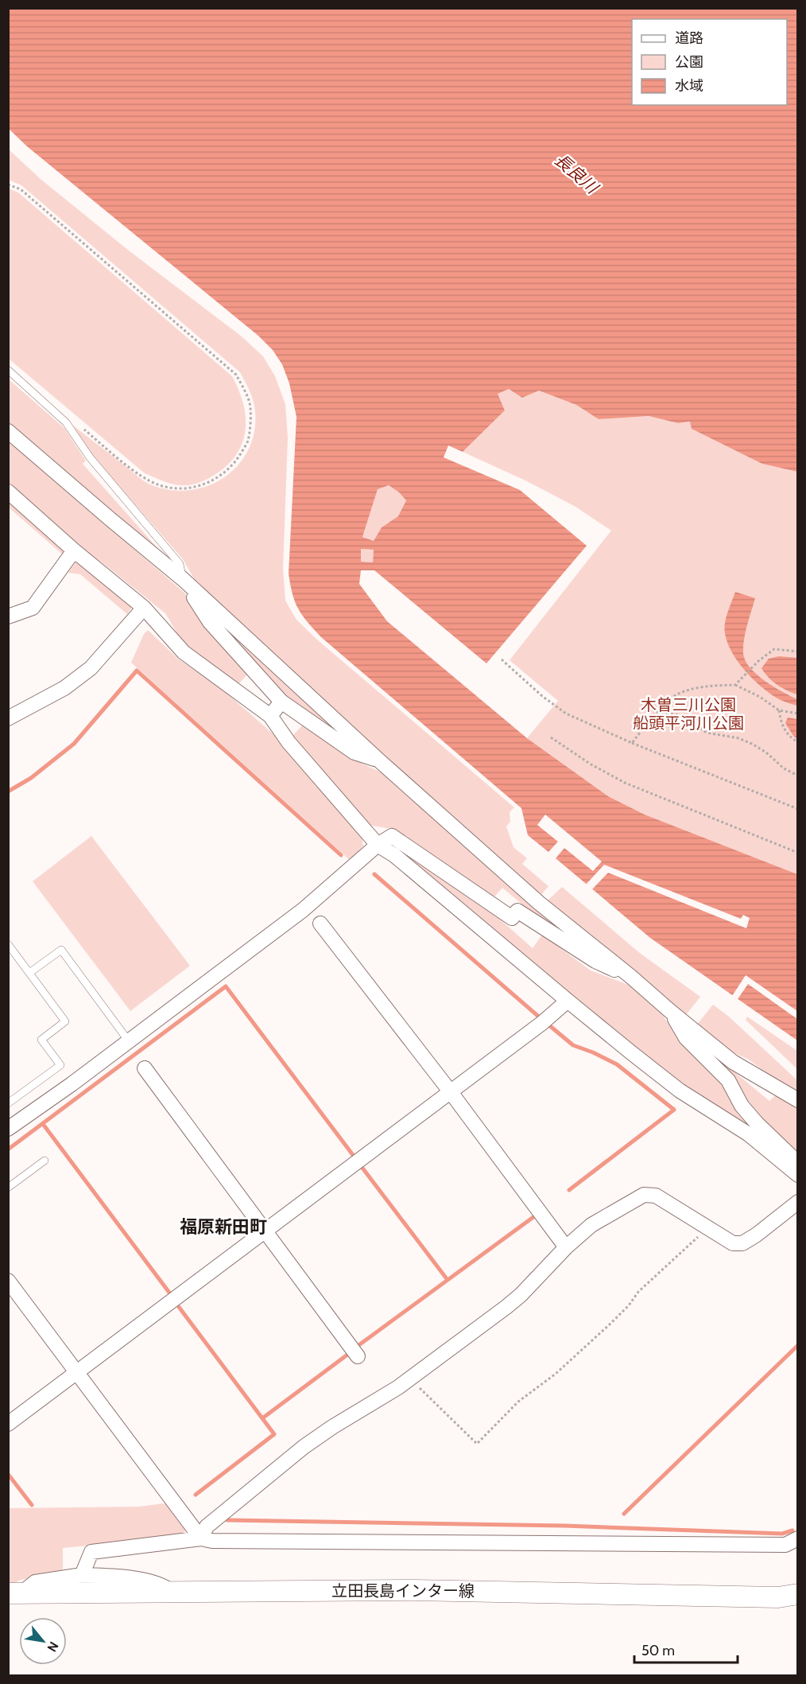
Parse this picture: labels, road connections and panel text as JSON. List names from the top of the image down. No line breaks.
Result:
{"streets":{"main road":["立田長島インター線"]},"districts":["福原新田町"],"water":["長良川"],"parks":["木曽三川公園 船頭平河川公園"],"legend":["道路","公園","水域"],"scale_bar":"50 m","north":"bottom right"}
